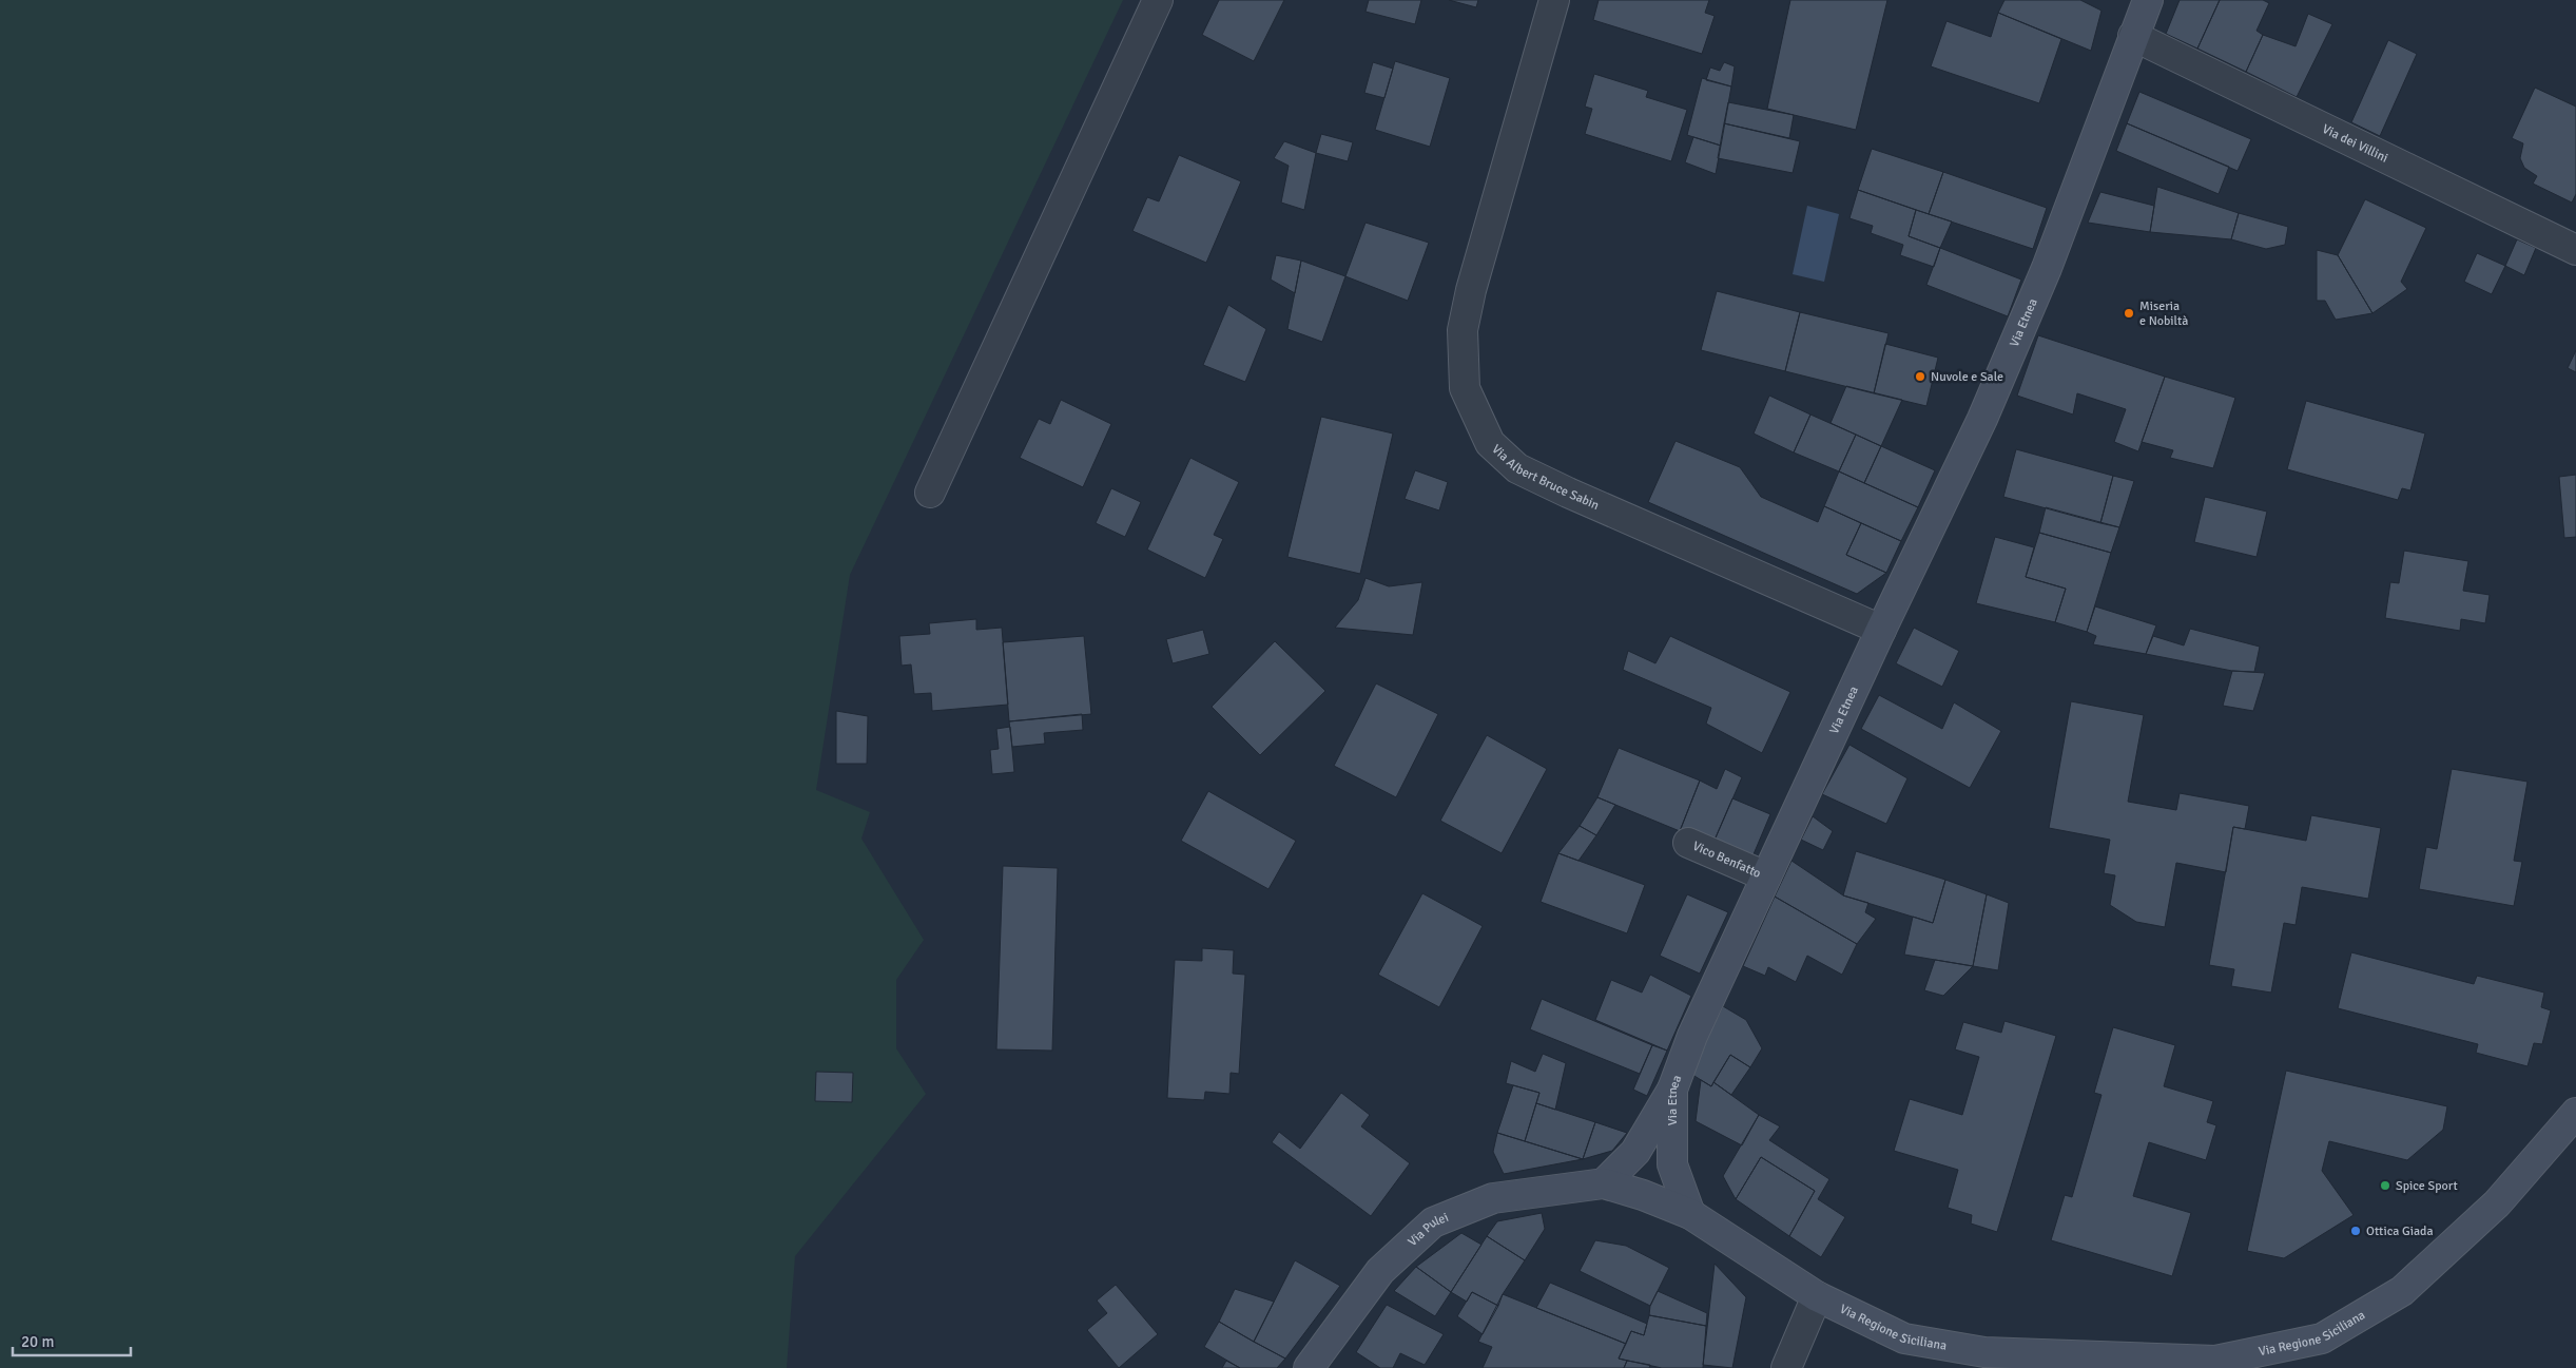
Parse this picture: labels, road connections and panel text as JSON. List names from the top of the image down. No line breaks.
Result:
{"streets":{"main road":["Via Etnea","Via Pulei","Via Regione Siciliana"],"street":["Via dei Villini","Via Albert Bruce Sabin","Vico Benfatto"]},"crossings":[["Via dei Villini","Via Etnea"],["Via Etnea","Via Albert Bruce Sabin"],["Via Etnea","Vico Benfatto"]],"places":["Miseria e Nobiltà","Nuvole e Sale","Spice Sport","Ottica Giada"],"scale_bar":"20 m"}
